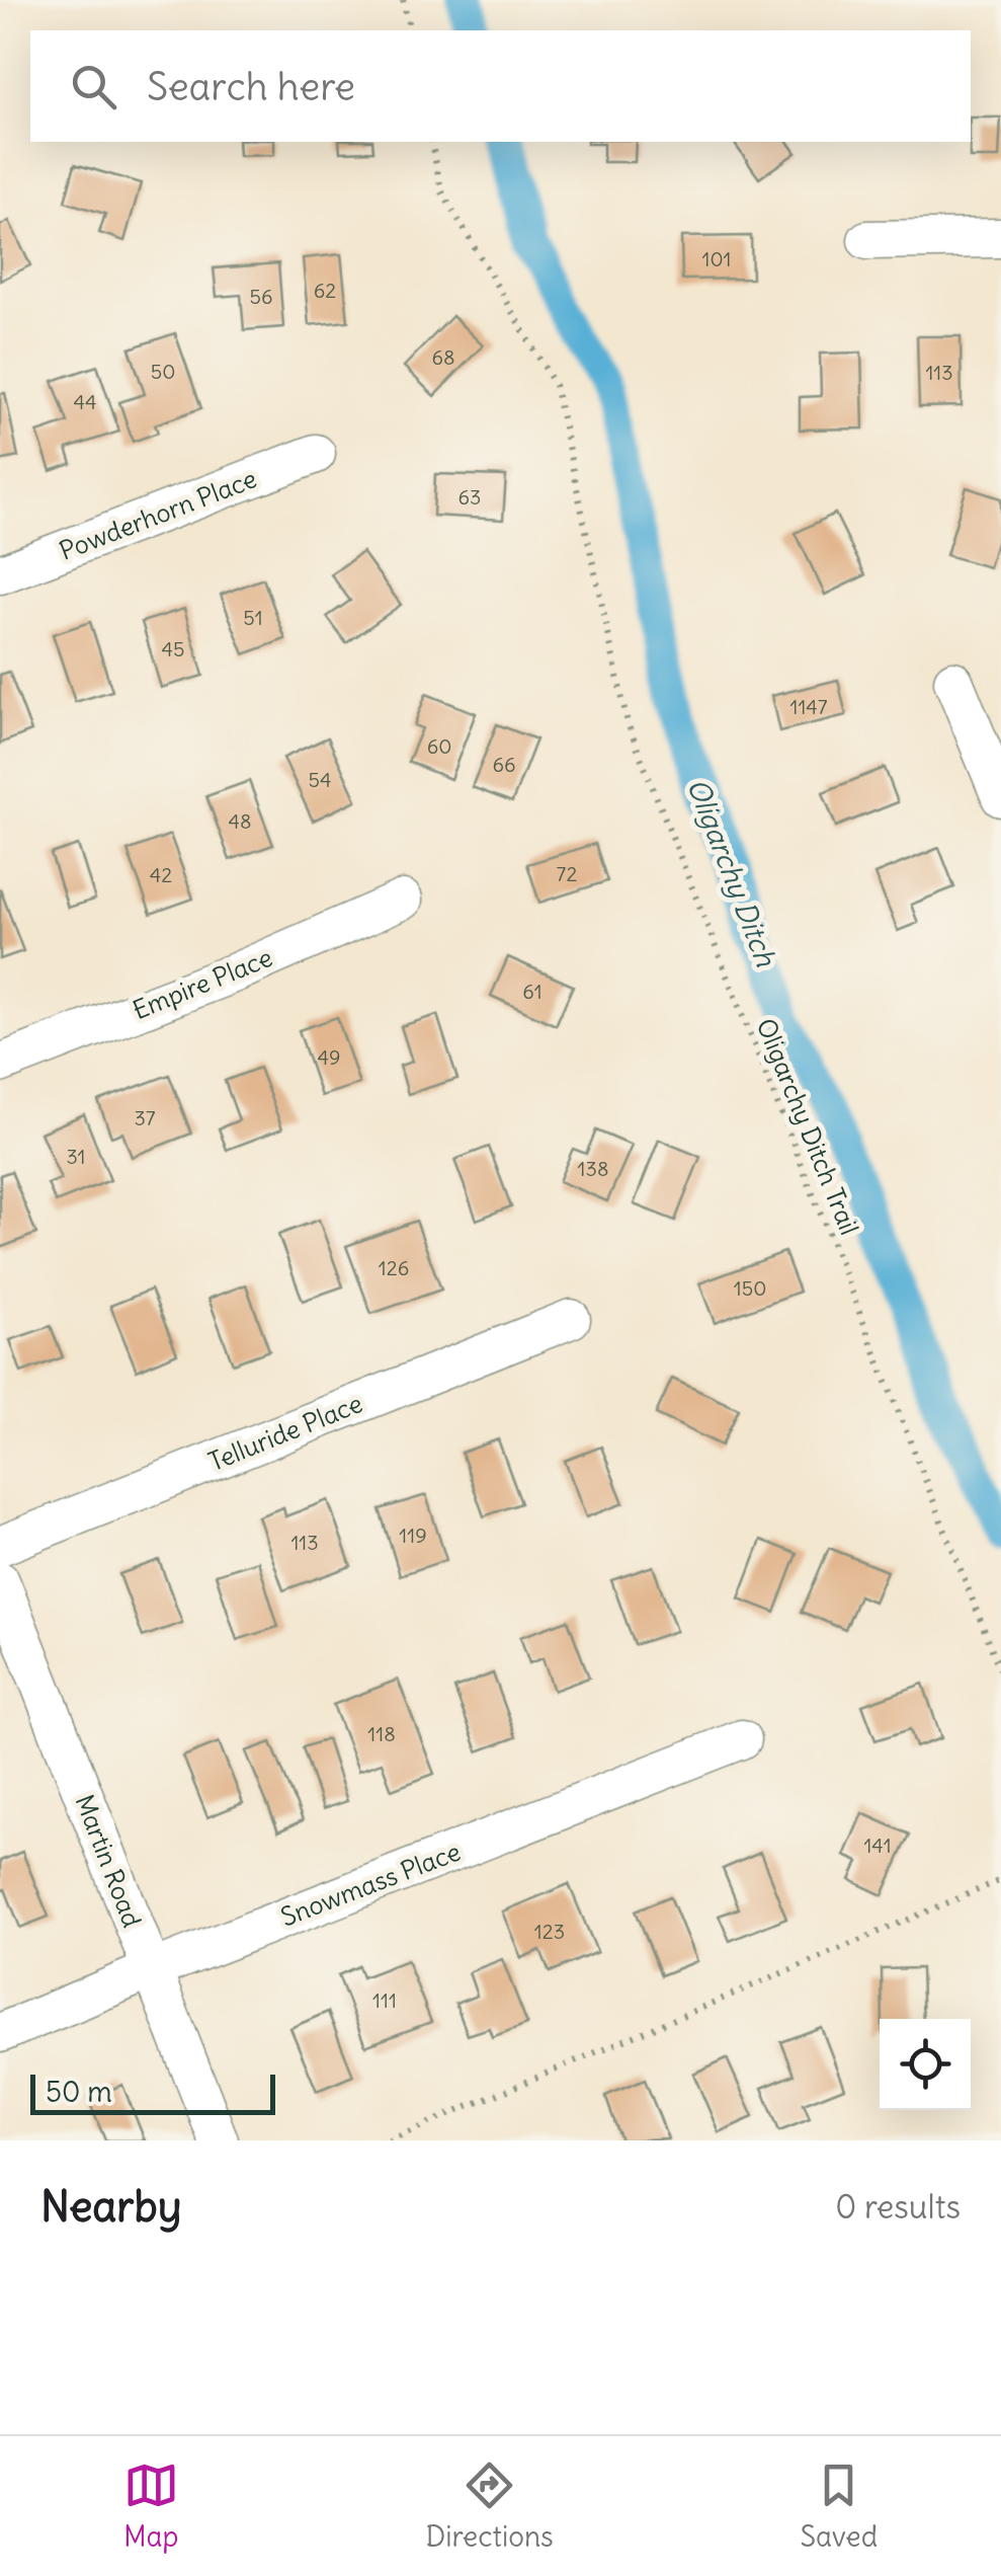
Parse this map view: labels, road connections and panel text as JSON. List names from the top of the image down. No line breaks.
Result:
{"streets":{"street":["Powderhorn Place","Empire Place","Telluride Place","Martin Road","Snowmass Place"],"path":["Oligarchy Ditch Trail"]},"crossings":[["Martin Road","Snowmass Place"]],"water":["Oligarchy Ditch"],"house_numbers":["101","62","56","68","50","113","44","63","51","45","1147","60","66","54","48","72","42","61","49","37","31","138","126","150","119","113","118","141","123","111"],"scale_bar":"50 m","page":{"search":"Search here","scale":"50 m","heading":["Nearby","0 results"],"nav":["Map","Directions","Saved"]}}
